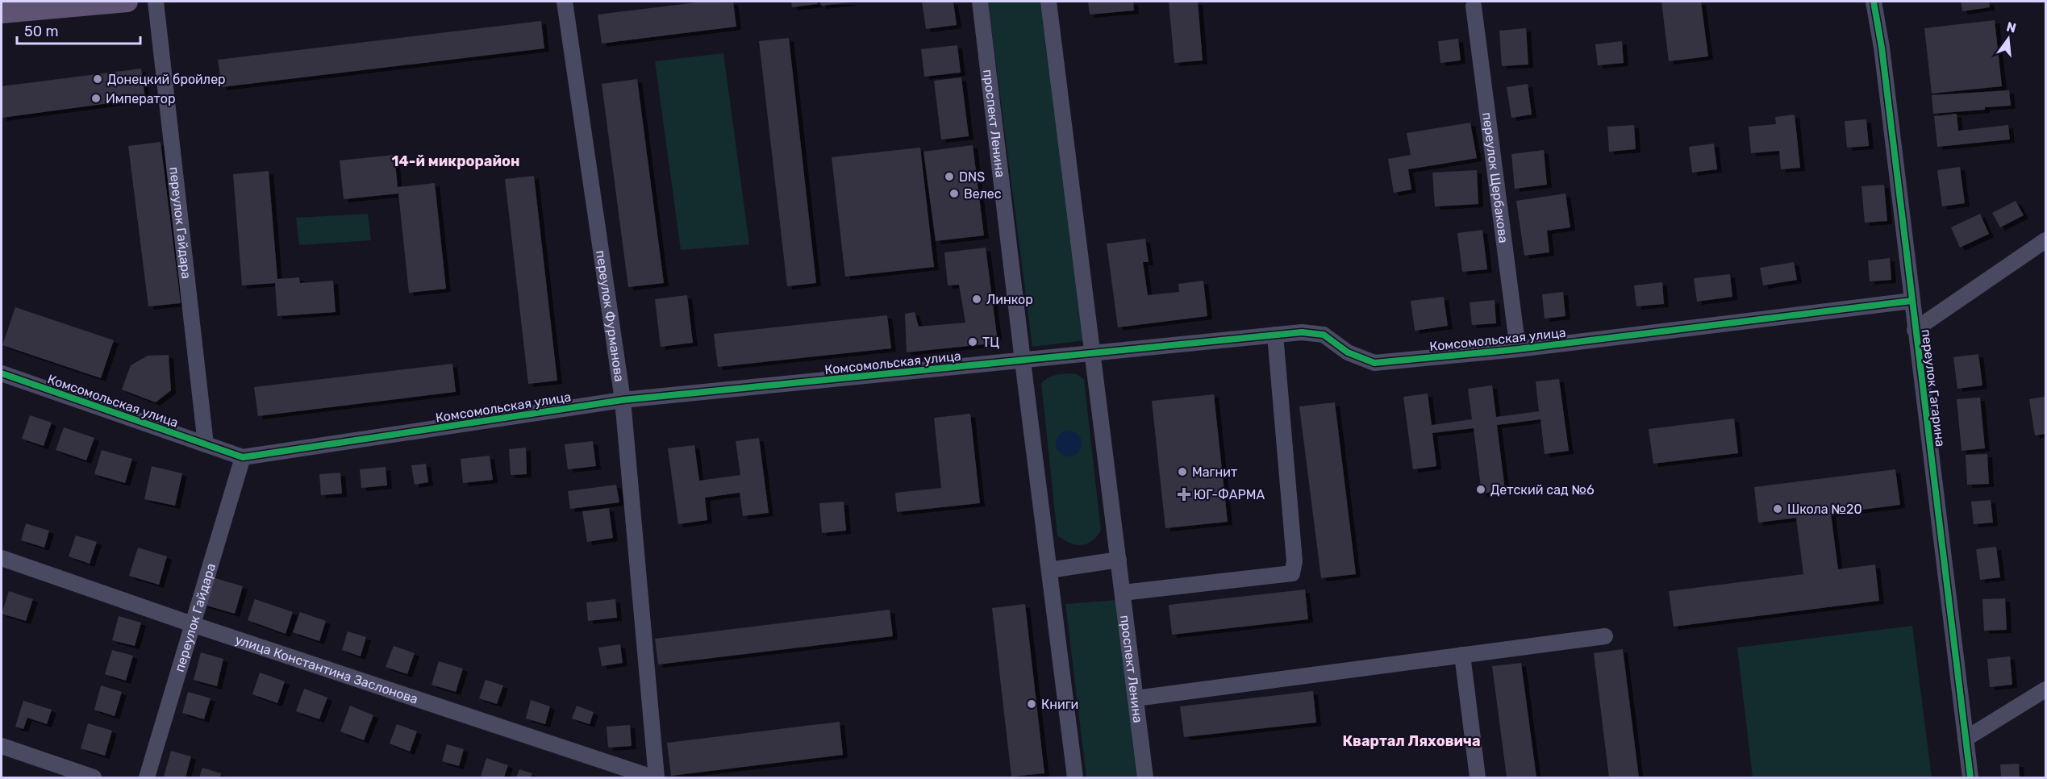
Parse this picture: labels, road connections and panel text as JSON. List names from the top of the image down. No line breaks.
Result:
{"streets":{"street":["проспект Ленина","переулок Щербакова","переулок Гайдара","переулок Фурманова","Комсомольская улица","переулок Гагарина","улица Константина Заслонова"]},"crossings":[["проспект Ленина","Комсомольская улица"],["переулок Щербакова","Комсомольская улица"],["переулок Гайдара","Комсомольская улица"],["переулок Гайдара","улица Константина Заслонова"],["переулок Фурманова","Комсомольская улица"],["Комсомольская улица","переулок Гагарина"]],"districts":["14-й микрорайон","Квартал Ляховича"],"places":{"other":["Донецкий бройлер","Император","DNS","Велес","Линкор","ТЦ","Магнит","Детский сад №6","Школа №20","Книги"],"health":["ЮГ-ФАРМА"]},"scale_bar":"50 m","north":"top"}
